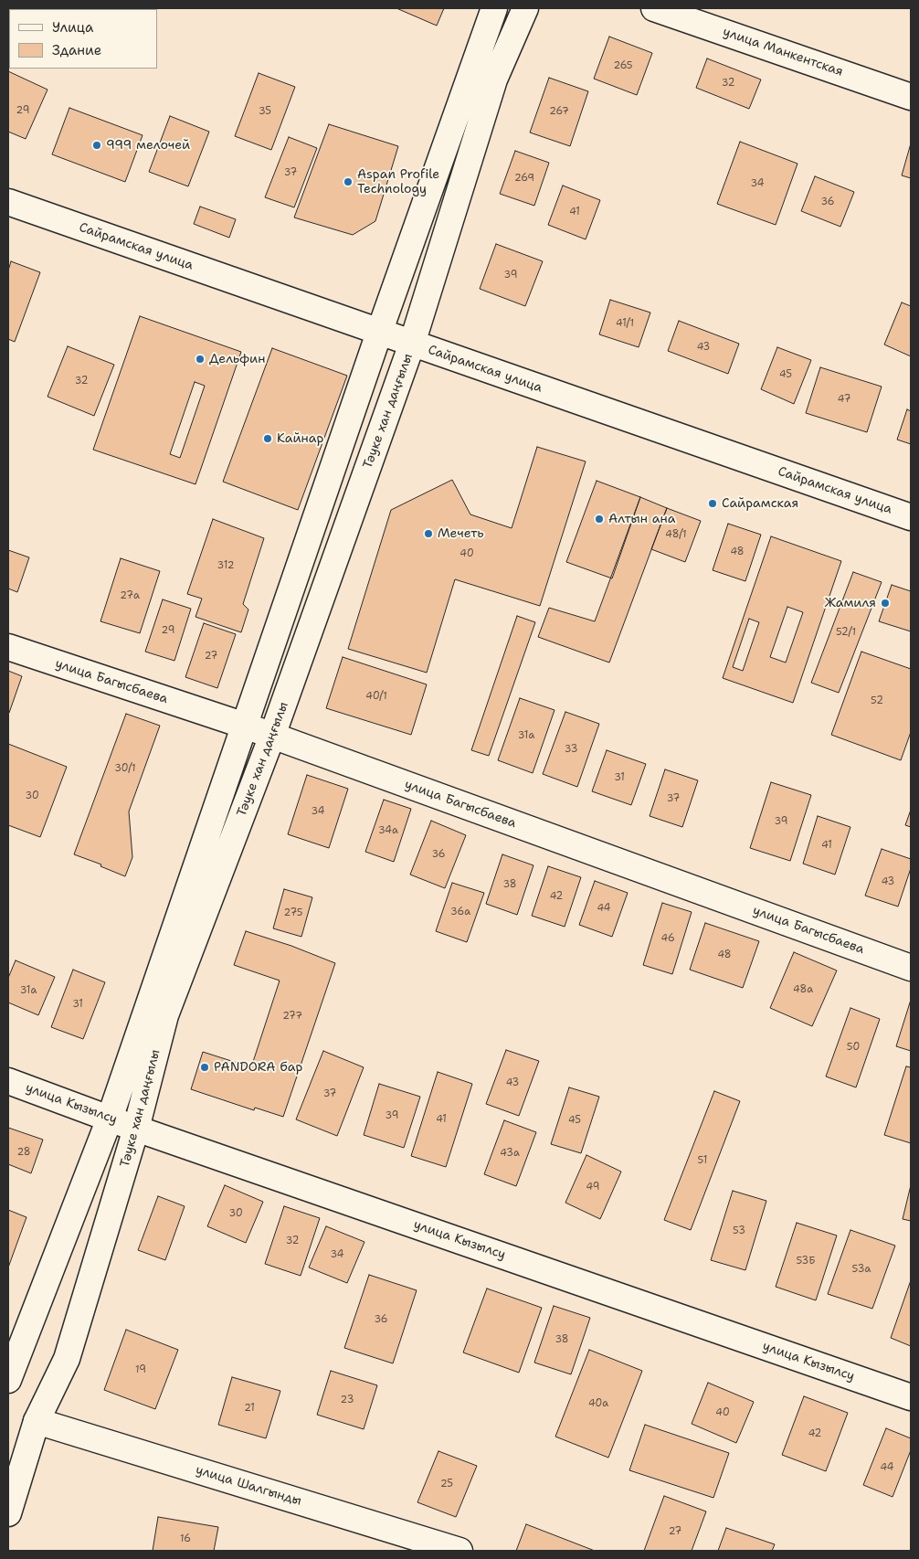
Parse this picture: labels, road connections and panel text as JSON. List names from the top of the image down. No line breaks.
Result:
{"streets":{"main road":["улица Манкентская","Сайрамская улица","Тәуке хан даңғылы","улица Багысбаева","улица Кызылсу","улица Шалгынды"]},"crossings":[["Сайрамская улица","Тәуке хан даңғылы"],["Тәуке хан даңғылы","улица Багысбаева"],["Тәуке хан даңғылы","улица Кызылсу"],["Тәуке хан даңғылы","улица Шалгынды"]],"places":["999 мелочей","Aspan Profile Technology","Дельфин","Кайнар","Сайрамская","Алтын ана","Мечеть","Жамиля","PANDORA бар"],"house_numbers":["265","32","29","35","267","37","269","34","36","41","39","41/1","43","45","32","47","48/1","48","40","312","27а","29","52/1","27","40/1","52","31а","33","30/1","31","30","37","34","39","34а","41","36","43","38","42","44","36а","275","46","48","48а","31а","31","277","50","43","37","39","41","45","28","43а","51","49","30","53","32","34","53Б","53а","36","38","19","23","40а","21","40","42","44","25","27","16"],"legend":["Улица","Здание"]}
